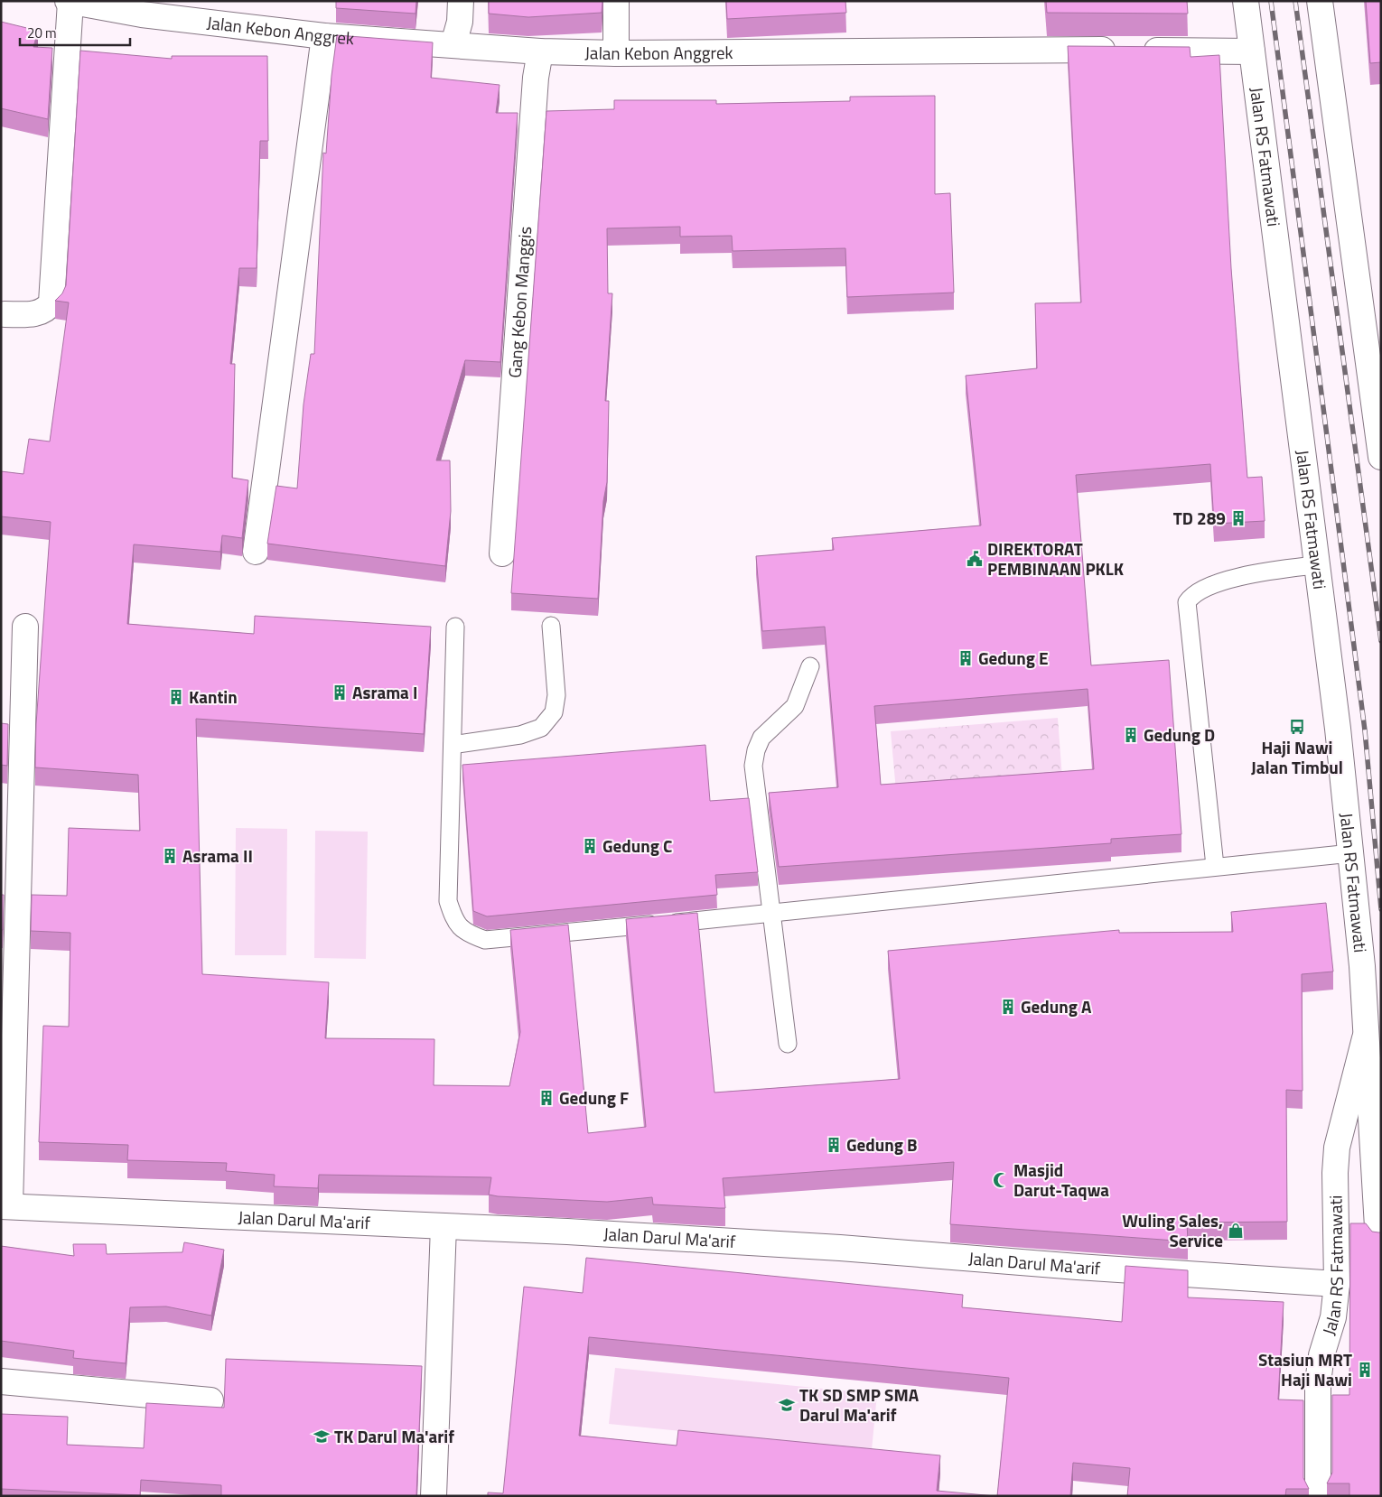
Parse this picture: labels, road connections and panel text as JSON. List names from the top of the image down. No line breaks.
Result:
{"streets":{"street":["Jalan Kebon Anggrek","Jalan RS Fatmawati","Gang Kebon Manggis","Jalan Darul Ma'arif"]},"crossings":[["Jalan Kebon Anggrek","Jalan RS Fatmawati"],["Jalan Kebon Anggrek","Gang Kebon Manggis"],["Jalan RS Fatmawati","Jalan Darul Ma'arif"]],"places":{"building":["TD 289","Gedung E","Asrama I","Kantin","Gedung D","Gedung C","Asrama II","Gedung A","Gedung F","Gedung B","Stasiun MRT Haji Nawi"],"public building":["DIREKTORAT PEMBINAAN PKLK"],"bus stop":["Haji Nawi Jalan Timbul"],"mosque":["Masjid Darut-Taqwa"],"shop":["Wuling Sales, Service"],"school or university":["TK SD SMP SMA Darul Ma'arif","TK Darul Ma'arif"]},"scale_bar":"20 m"}
